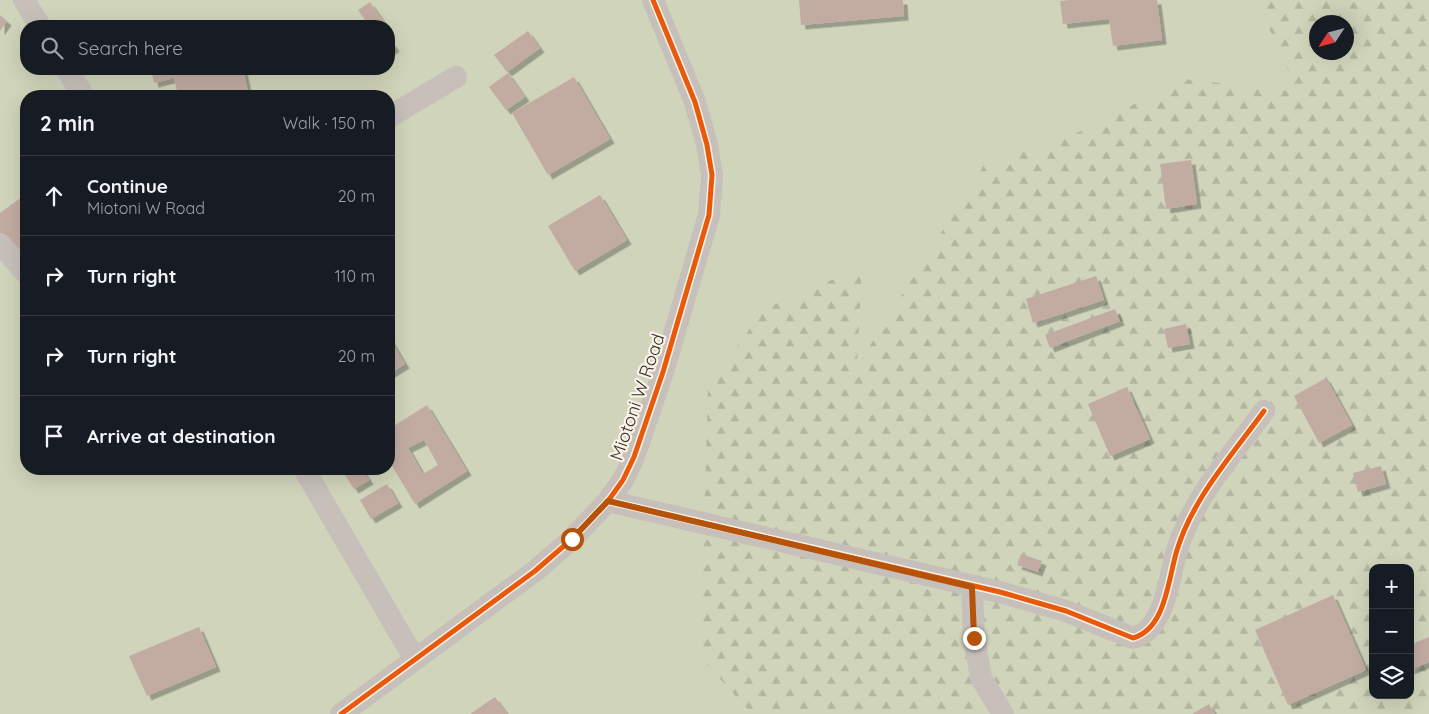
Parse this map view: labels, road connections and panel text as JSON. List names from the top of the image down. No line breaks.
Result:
{"streets":{"street":["Miotoni W Road"]},"north":"bottom left","page":{"search":"Search here","heading":["2 min","Walk · 150 m"],"list":[["Continue","Miotoni W Road","20 m"],["Turn right","110 m"],["Turn right","20 m"],"Arrive at destination"],"map_buttons":["+","−"]}}
